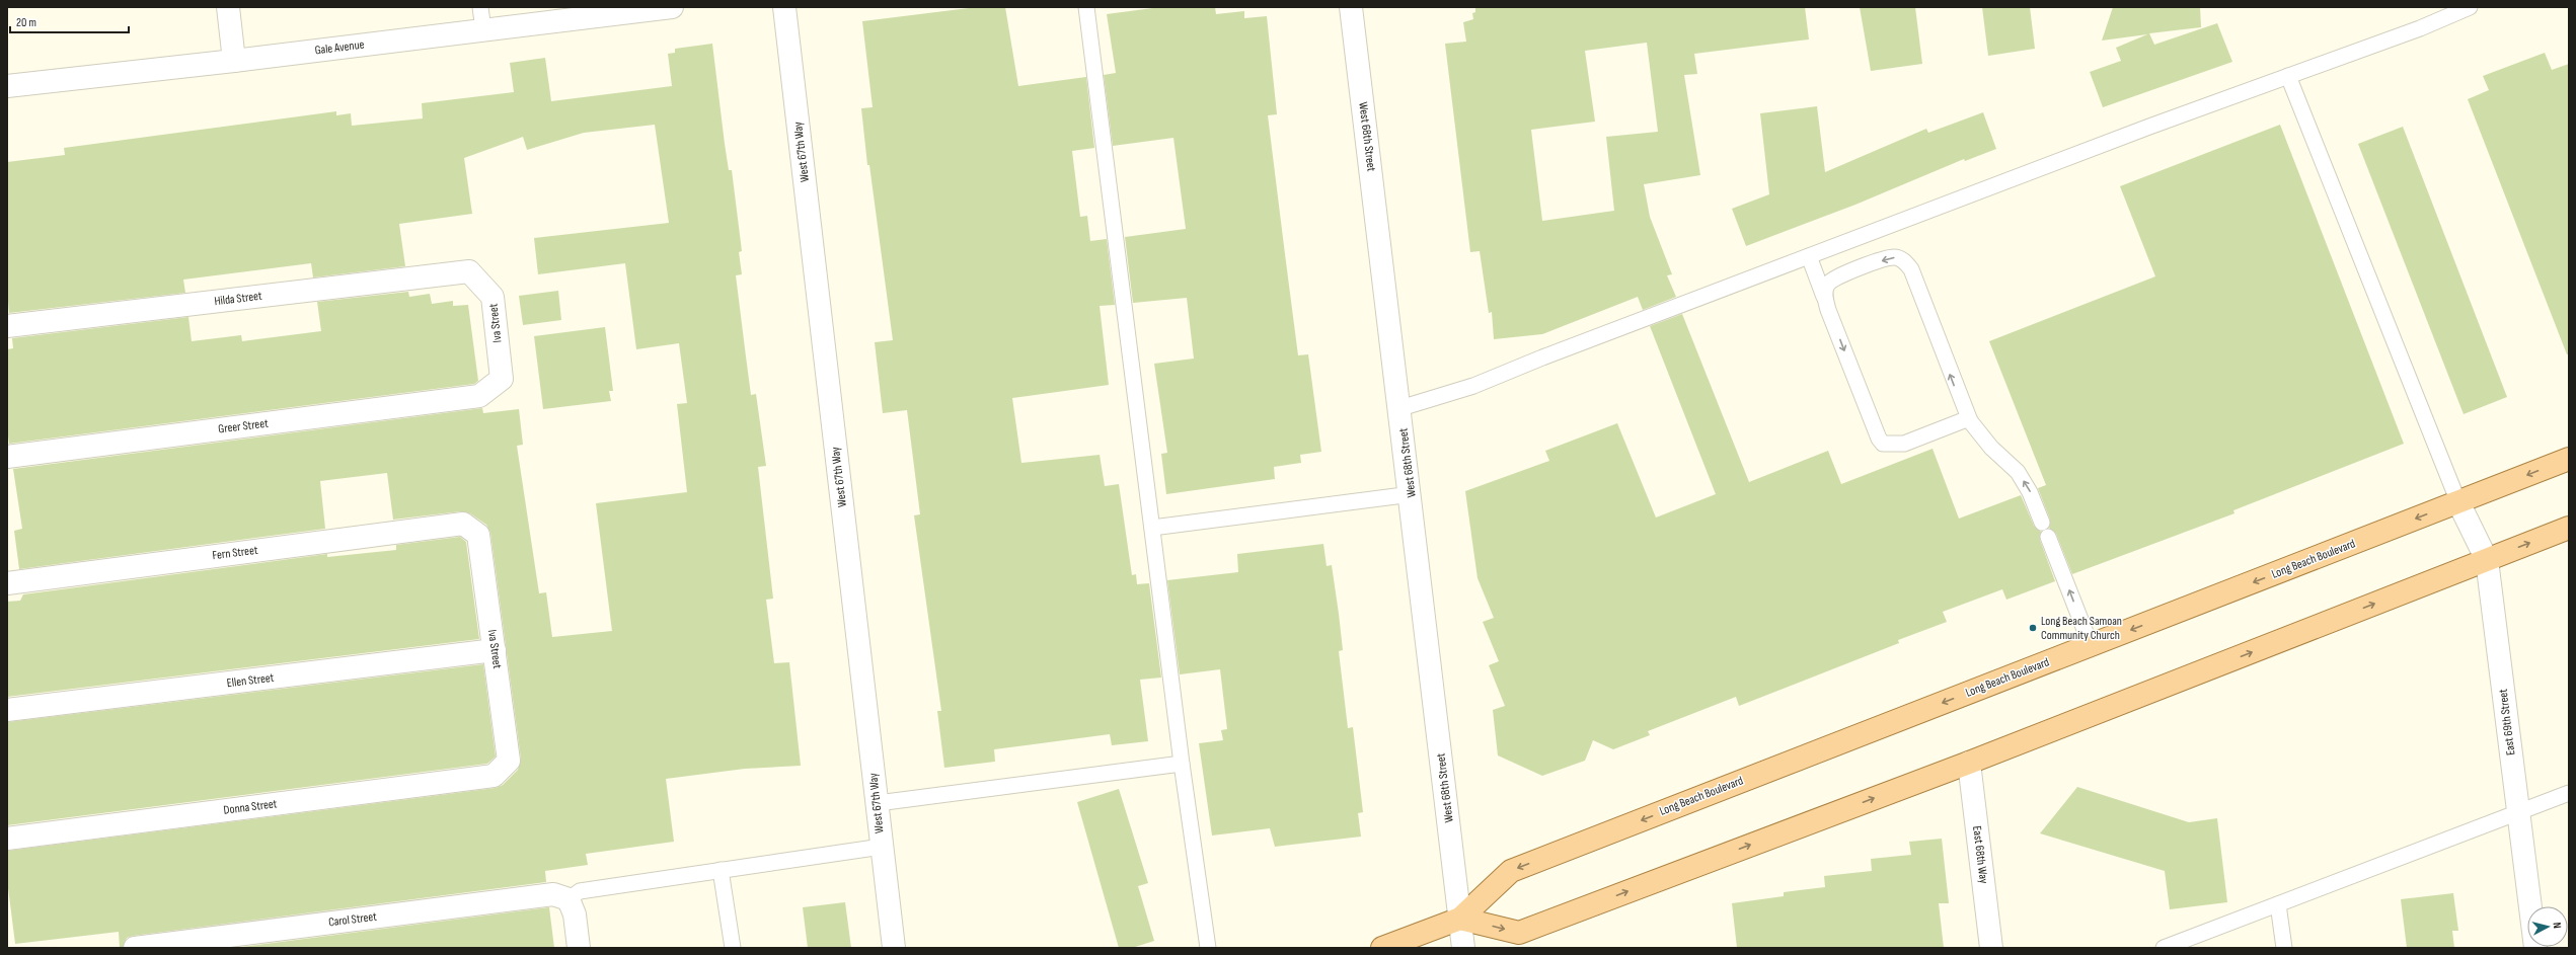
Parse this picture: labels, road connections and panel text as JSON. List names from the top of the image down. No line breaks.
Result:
{"streets":{"main road":["Long Beach Boulevard"],"street":["Gale Avenue","West 68th Street","West 67th Way","Hilda Street","Iva Street","Greer Street","Fern Street","Ellen Street","East 69th Street","Donna Street","East 68th Way","Carol Street"]},"crossings":[["West 68th Street","Long Beach Boulevard"],["Hilda Street","Iva Street"],["Iva Street","Greer Street"],["Iva Street","Fern Street"],["Iva Street","Ellen Street"],["Iva Street","Donna Street"],["Long Beach Boulevard","East 69th Street"]],"places":["Long Beach Samoan Community Church"],"scale_bar":"20 m","north":"right"}
